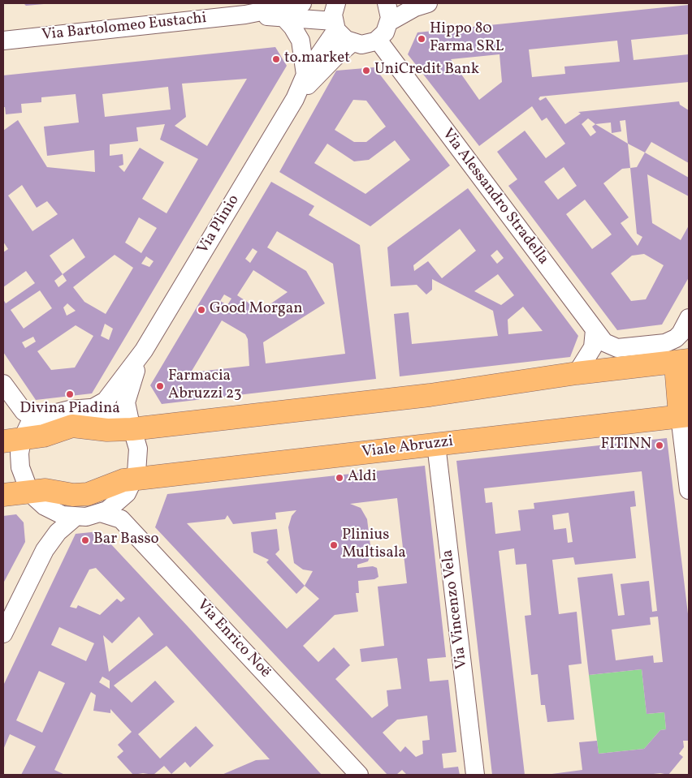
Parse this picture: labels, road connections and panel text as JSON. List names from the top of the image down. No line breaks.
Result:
{"streets":{"main road":["Viale Abruzzi"],"street":["Via Bartolomeo Eustachi","Via Alessandro Stradella","Via Plinio","Via Vincenzo Vela","Via Enrico Noë"]},"crossings":[["Via Bartolomeo Eustachi","Via Plinio"],["Viale Abruzzi","Via Vincenzo Vela"]],"places":["Hippo 80 Farma SRL","to.market","UniCredit Bank","Good Morgan","Farmacia Abruzzi 23","Divina Piadina","FITINN","Aldi","Bar Basso","Plinius Multisala"]}
